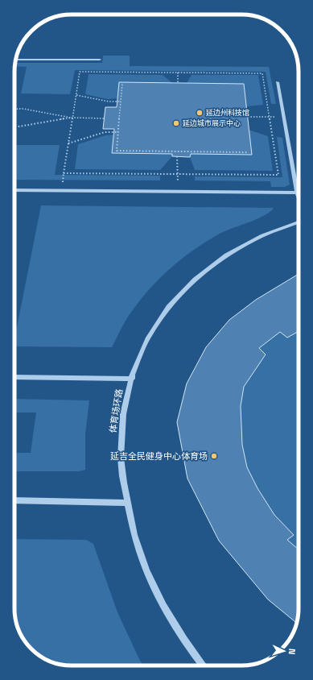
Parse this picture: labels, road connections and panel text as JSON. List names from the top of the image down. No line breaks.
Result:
{"streets":{"street":["体育场环路"]},"places":["延边州科技馆","延边城市展示中心","延吉全民健身中心体育场"],"north":"right"}
